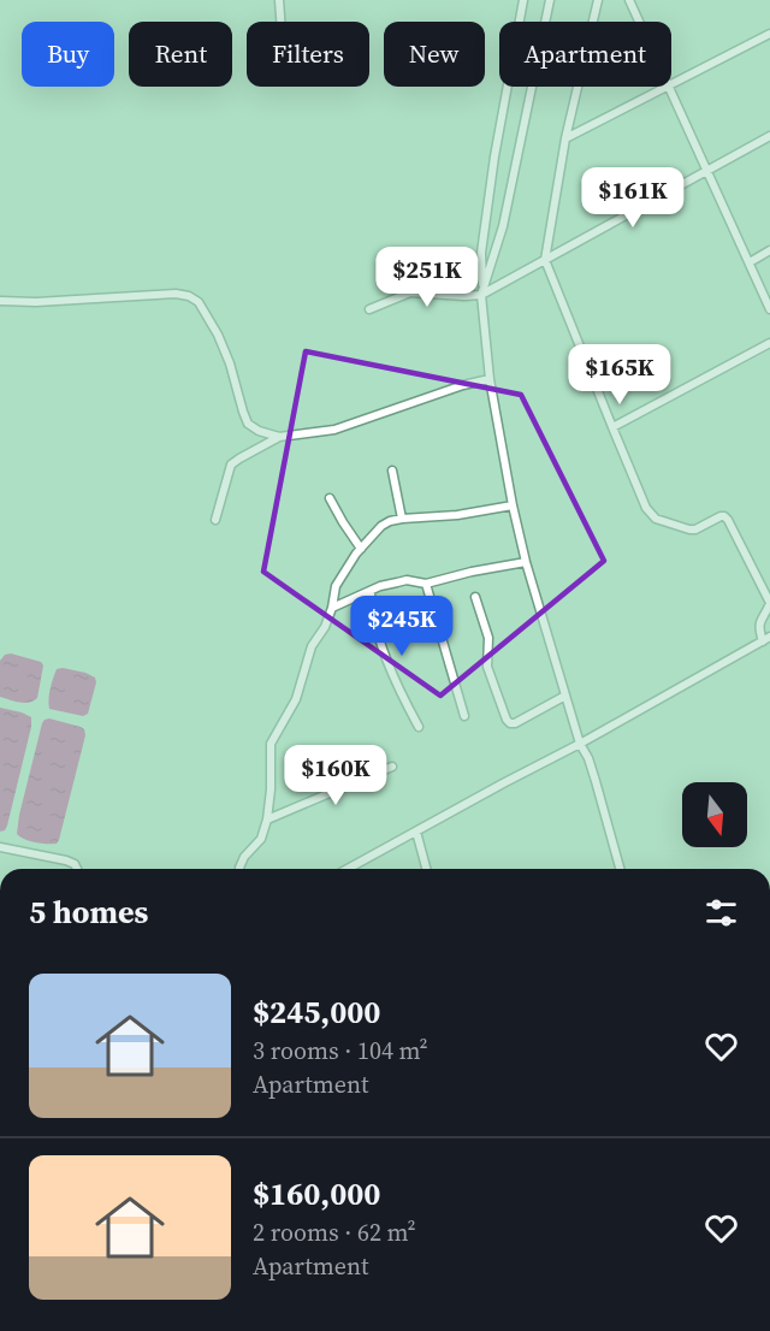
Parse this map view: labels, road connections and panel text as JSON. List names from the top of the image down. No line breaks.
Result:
{"north":"bottom","page":{"chip":["Buy","Rent","Filters","New","Apartment"],"price":["$161K","$251K","$165K","$245K","$160K"],"heading":"5 homes","list":[{"name":"$245,000","note":"3 rooms · 104 m² · Apartment"},{"name":"$160,000","note":"2 rooms · 62 m² · Apartment"}]}}
